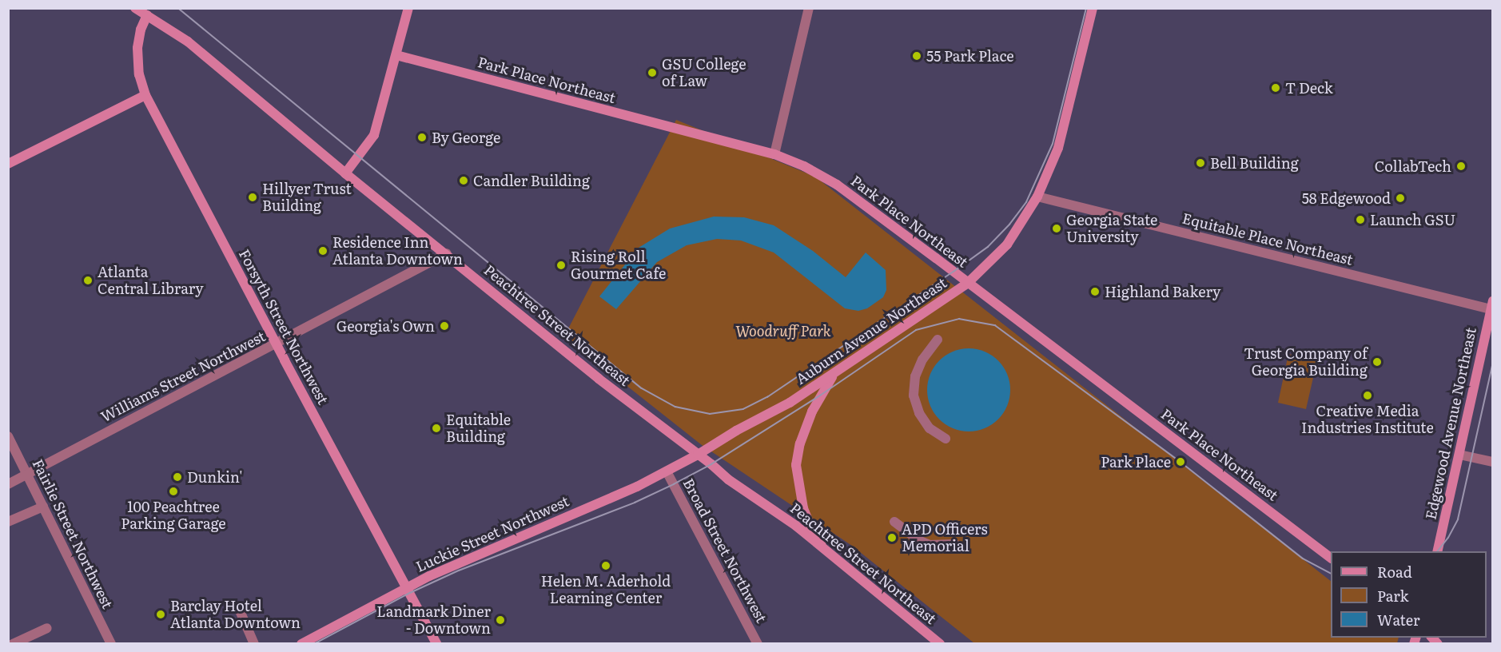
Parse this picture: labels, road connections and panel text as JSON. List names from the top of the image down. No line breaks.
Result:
{"streets":{"street":["Park Place Northeast","Equitable Place Northeast","Peachtree Street Northeast","Forsyth Street Northwest","Auburn Avenue Northeast","Williams Street Northwest","Edgewood Avenue Northeast","Fairlie Street Northwest","Luckie Street Northwest","Broad Street Northwest"]},"crossings":[["Park Place Northeast","Auburn Avenue Northeast"],["Equitable Place Northeast","Auburn Avenue Northeast"],["Equitable Place Northeast","Edgewood Avenue Northeast"],["Peachtree Street Northeast","Forsyth Street Northwest"],["Peachtree Street Northeast","Auburn Avenue Northeast"],["Peachtree Street Northeast","Williams Street Northwest"],["Peachtree Street Northeast","Luckie Street Northwest"],["Forsyth Street Northwest","Williams Street Northwest"],["Forsyth Street Northwest","Luckie Street Northwest"],["Auburn Avenue Northeast","Luckie Street Northwest"],["Williams Street Northwest","Fairlie Street Northwest"],["Luckie Street Northwest","Broad Street Northwest"]],"parks":["Woodruff Park"],"places":["55 Park Place","GSU College of Law","T Deck","By George","Bell Building","CollabTech","Candler Building","Hillyer Trust Building","58 Edgewood","Launch GSU","Georgia State University","Residence Inn Atlanta Downtown","Rising Roll Gourmet Cafe","Atlanta Central Library","Highland Bakery","Georgia's Own","Trust Company of Georgia Building","Creative Media Industries Institute","Equitable Building","Park Place","Dunkin'","100 Peachtree Parking Garage","APD Officers Memorial","Helen M. Aderhold Learning Center","Barclay Hotel Atlanta Downtown","Landmark Diner - Downtown"],"legend":["Road","Park","Water"]}
